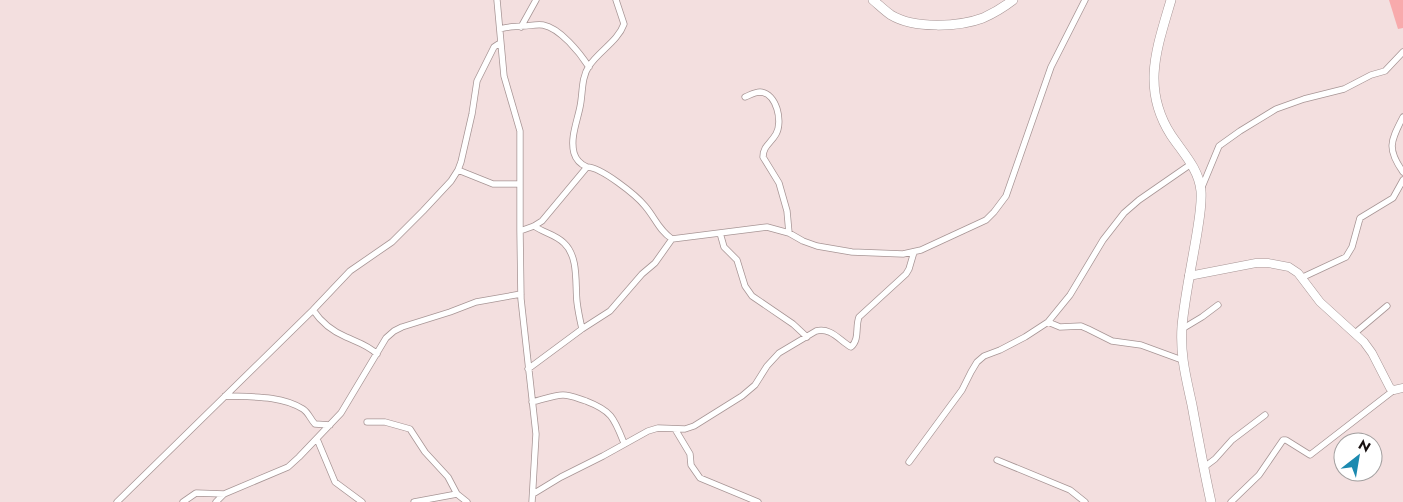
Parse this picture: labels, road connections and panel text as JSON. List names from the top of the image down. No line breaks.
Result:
{"north":"top right"}
